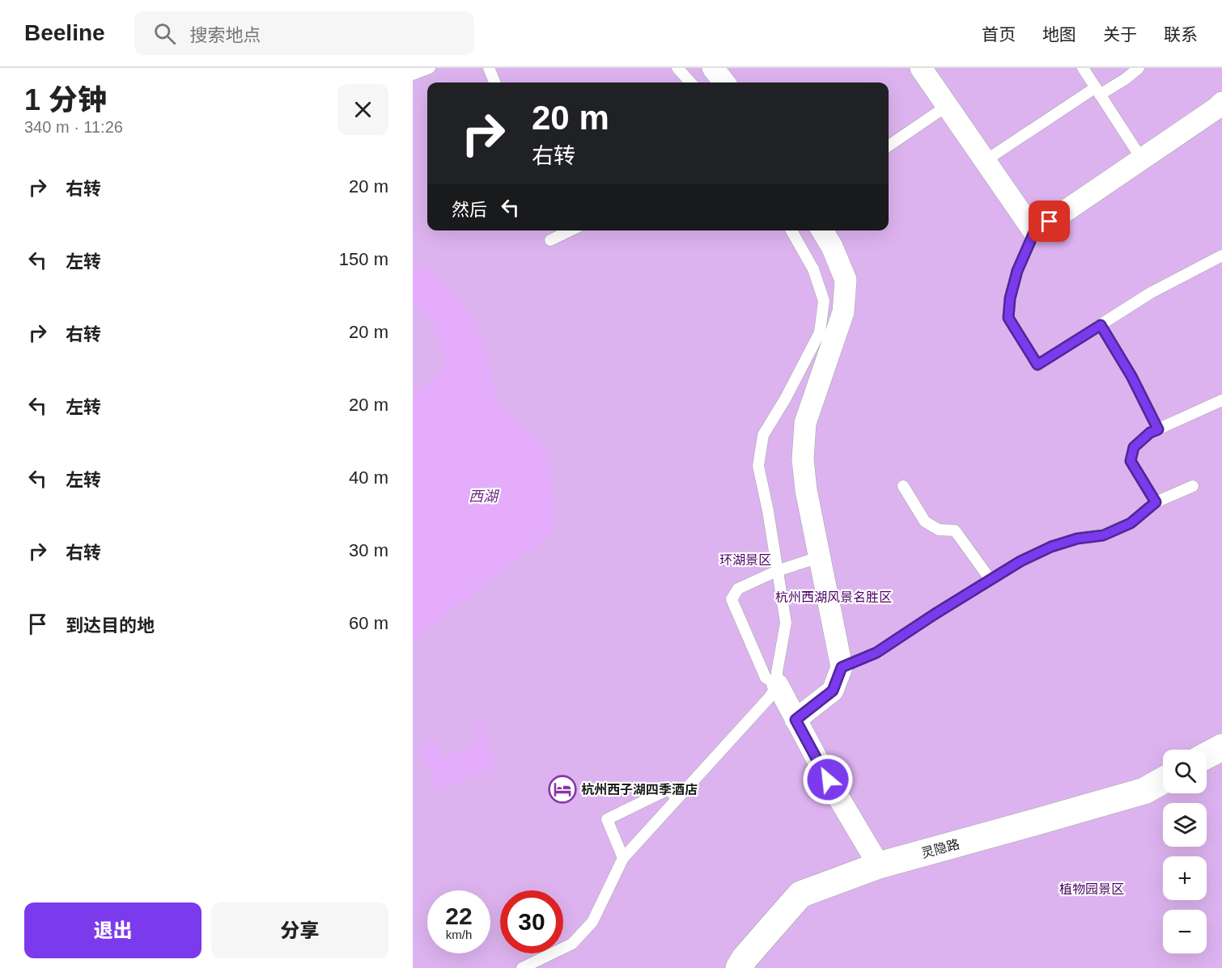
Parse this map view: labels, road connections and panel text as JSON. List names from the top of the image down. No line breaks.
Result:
{"streets":{"main road":["灵隐路"]},"water":["西湖"],"parks":["环湖景区","杭州西湖风景名胜区","植物园景区"],"places":{"hotel":["杭州西子湖四季酒店"]},"page":{"header":"Beeline","search":"搜索地点","nav":["首页","地图","关于","联系"],"heading":["1 分钟","340 m · 11:26"],"turn":["20 m","右转"],"list":[{"name":"右转","value":"20 m"},{"name":"左转","value":"150 m"},{"name":"右转","value":"20 m"},{"name":"左转","value":"20 m"},{"name":"左转","value":"40 m"},{"name":"右转","value":"30 m"},{"name":"到达目的地","value":"60 m"}],"then":"然后","map_buttons":["+","−"],"speed":"22 km/h","limit":"30","buttons":["退出","分享"]}}
